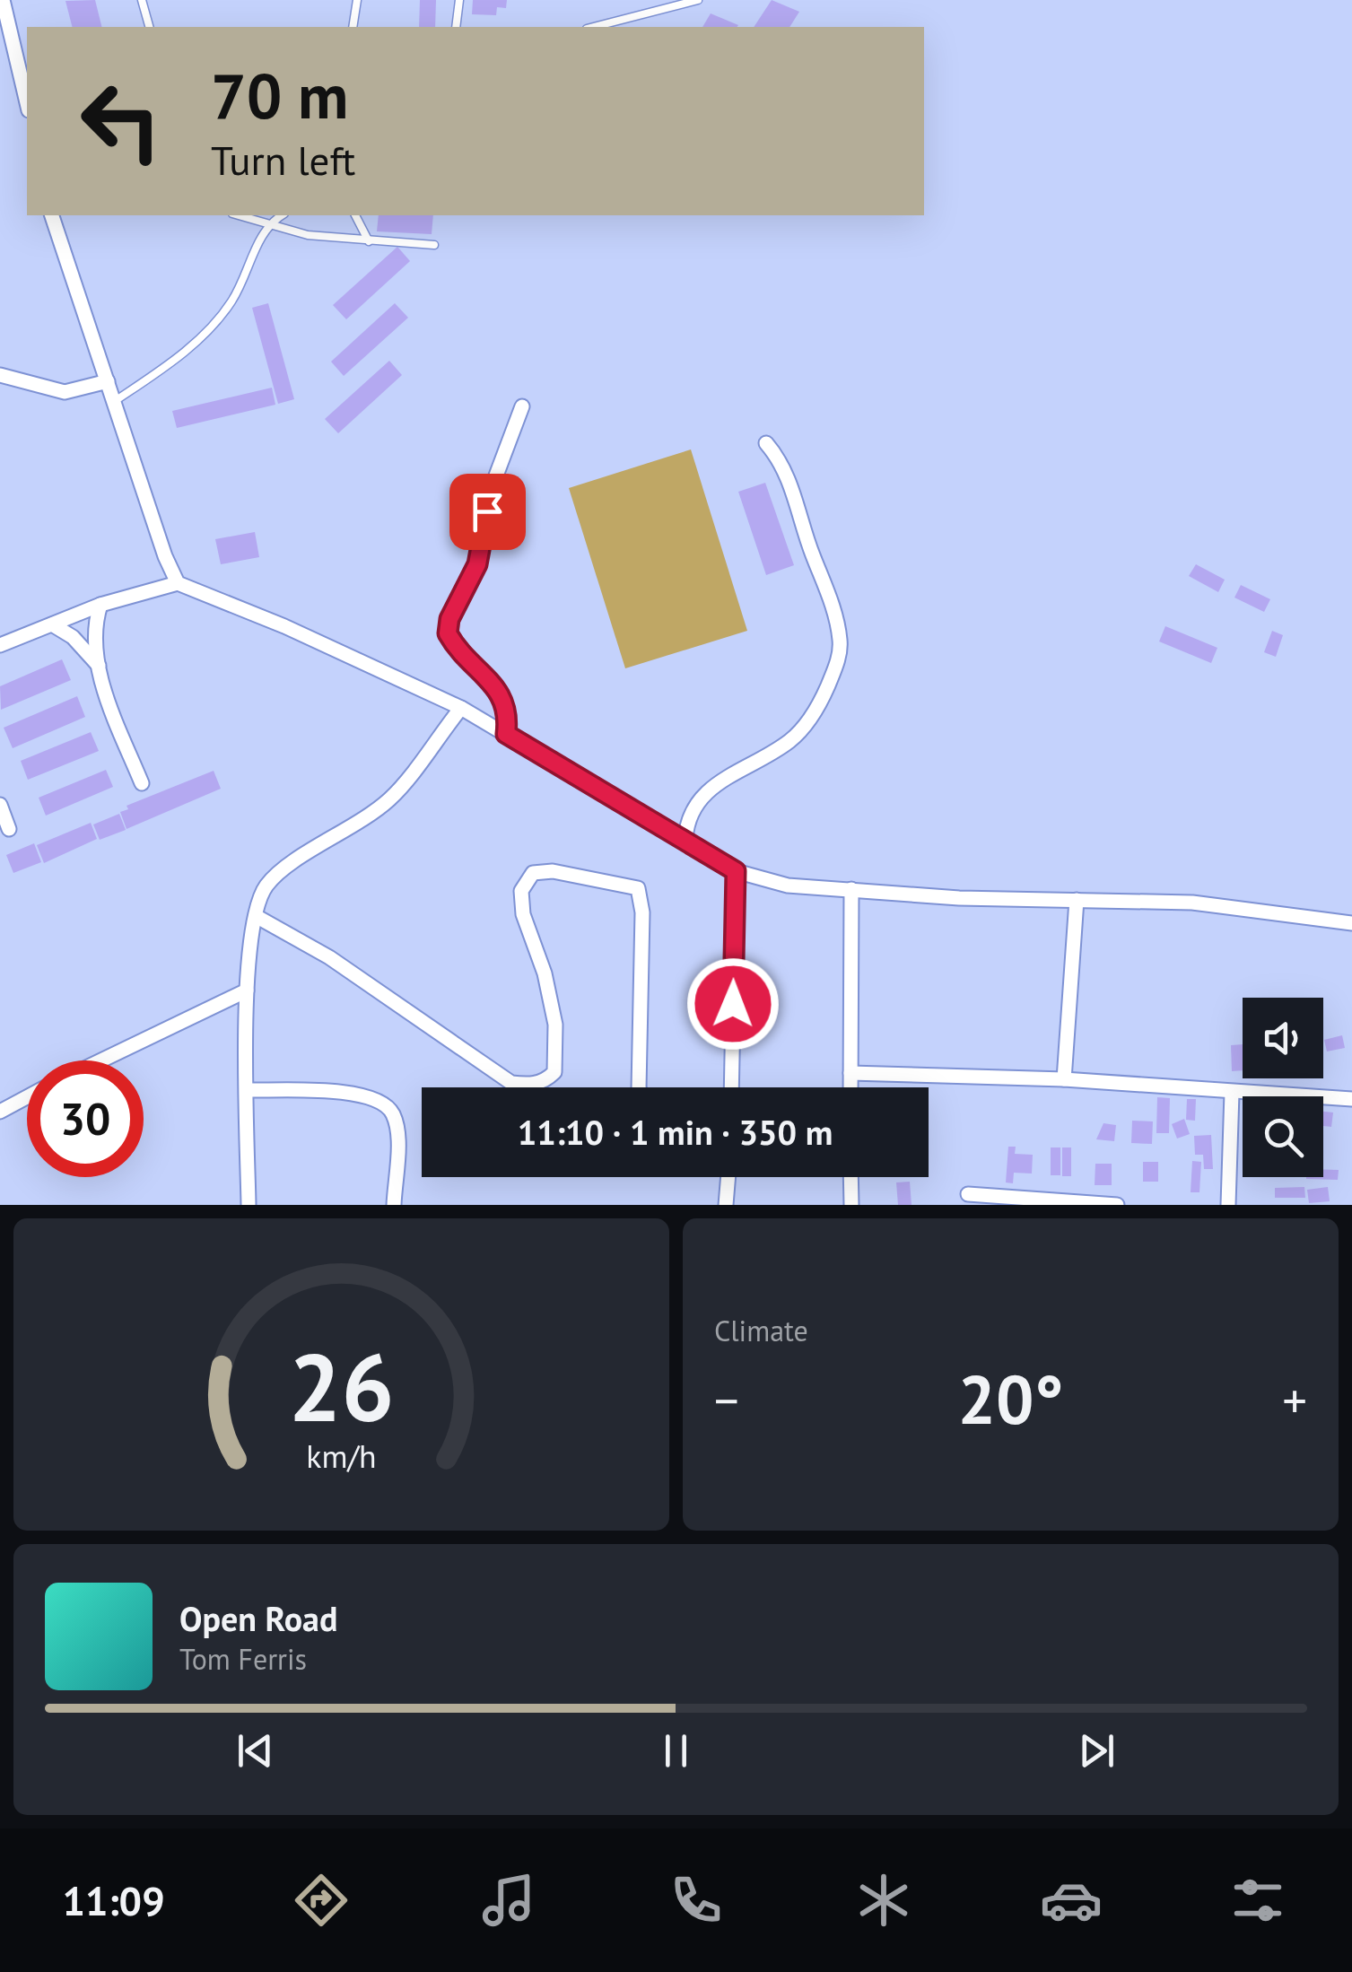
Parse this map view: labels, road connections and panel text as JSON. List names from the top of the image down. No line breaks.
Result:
{"page":{"turn":["70 m","Turn left"],"limit":"30","trip":"11:10 · 1 min · 350 m","tile":"Climate","heat":["−","20°","+"],"song":["Open Road","Tom Ferris"],"tabs":"11:09","gauge":["26","km/h"]}}
